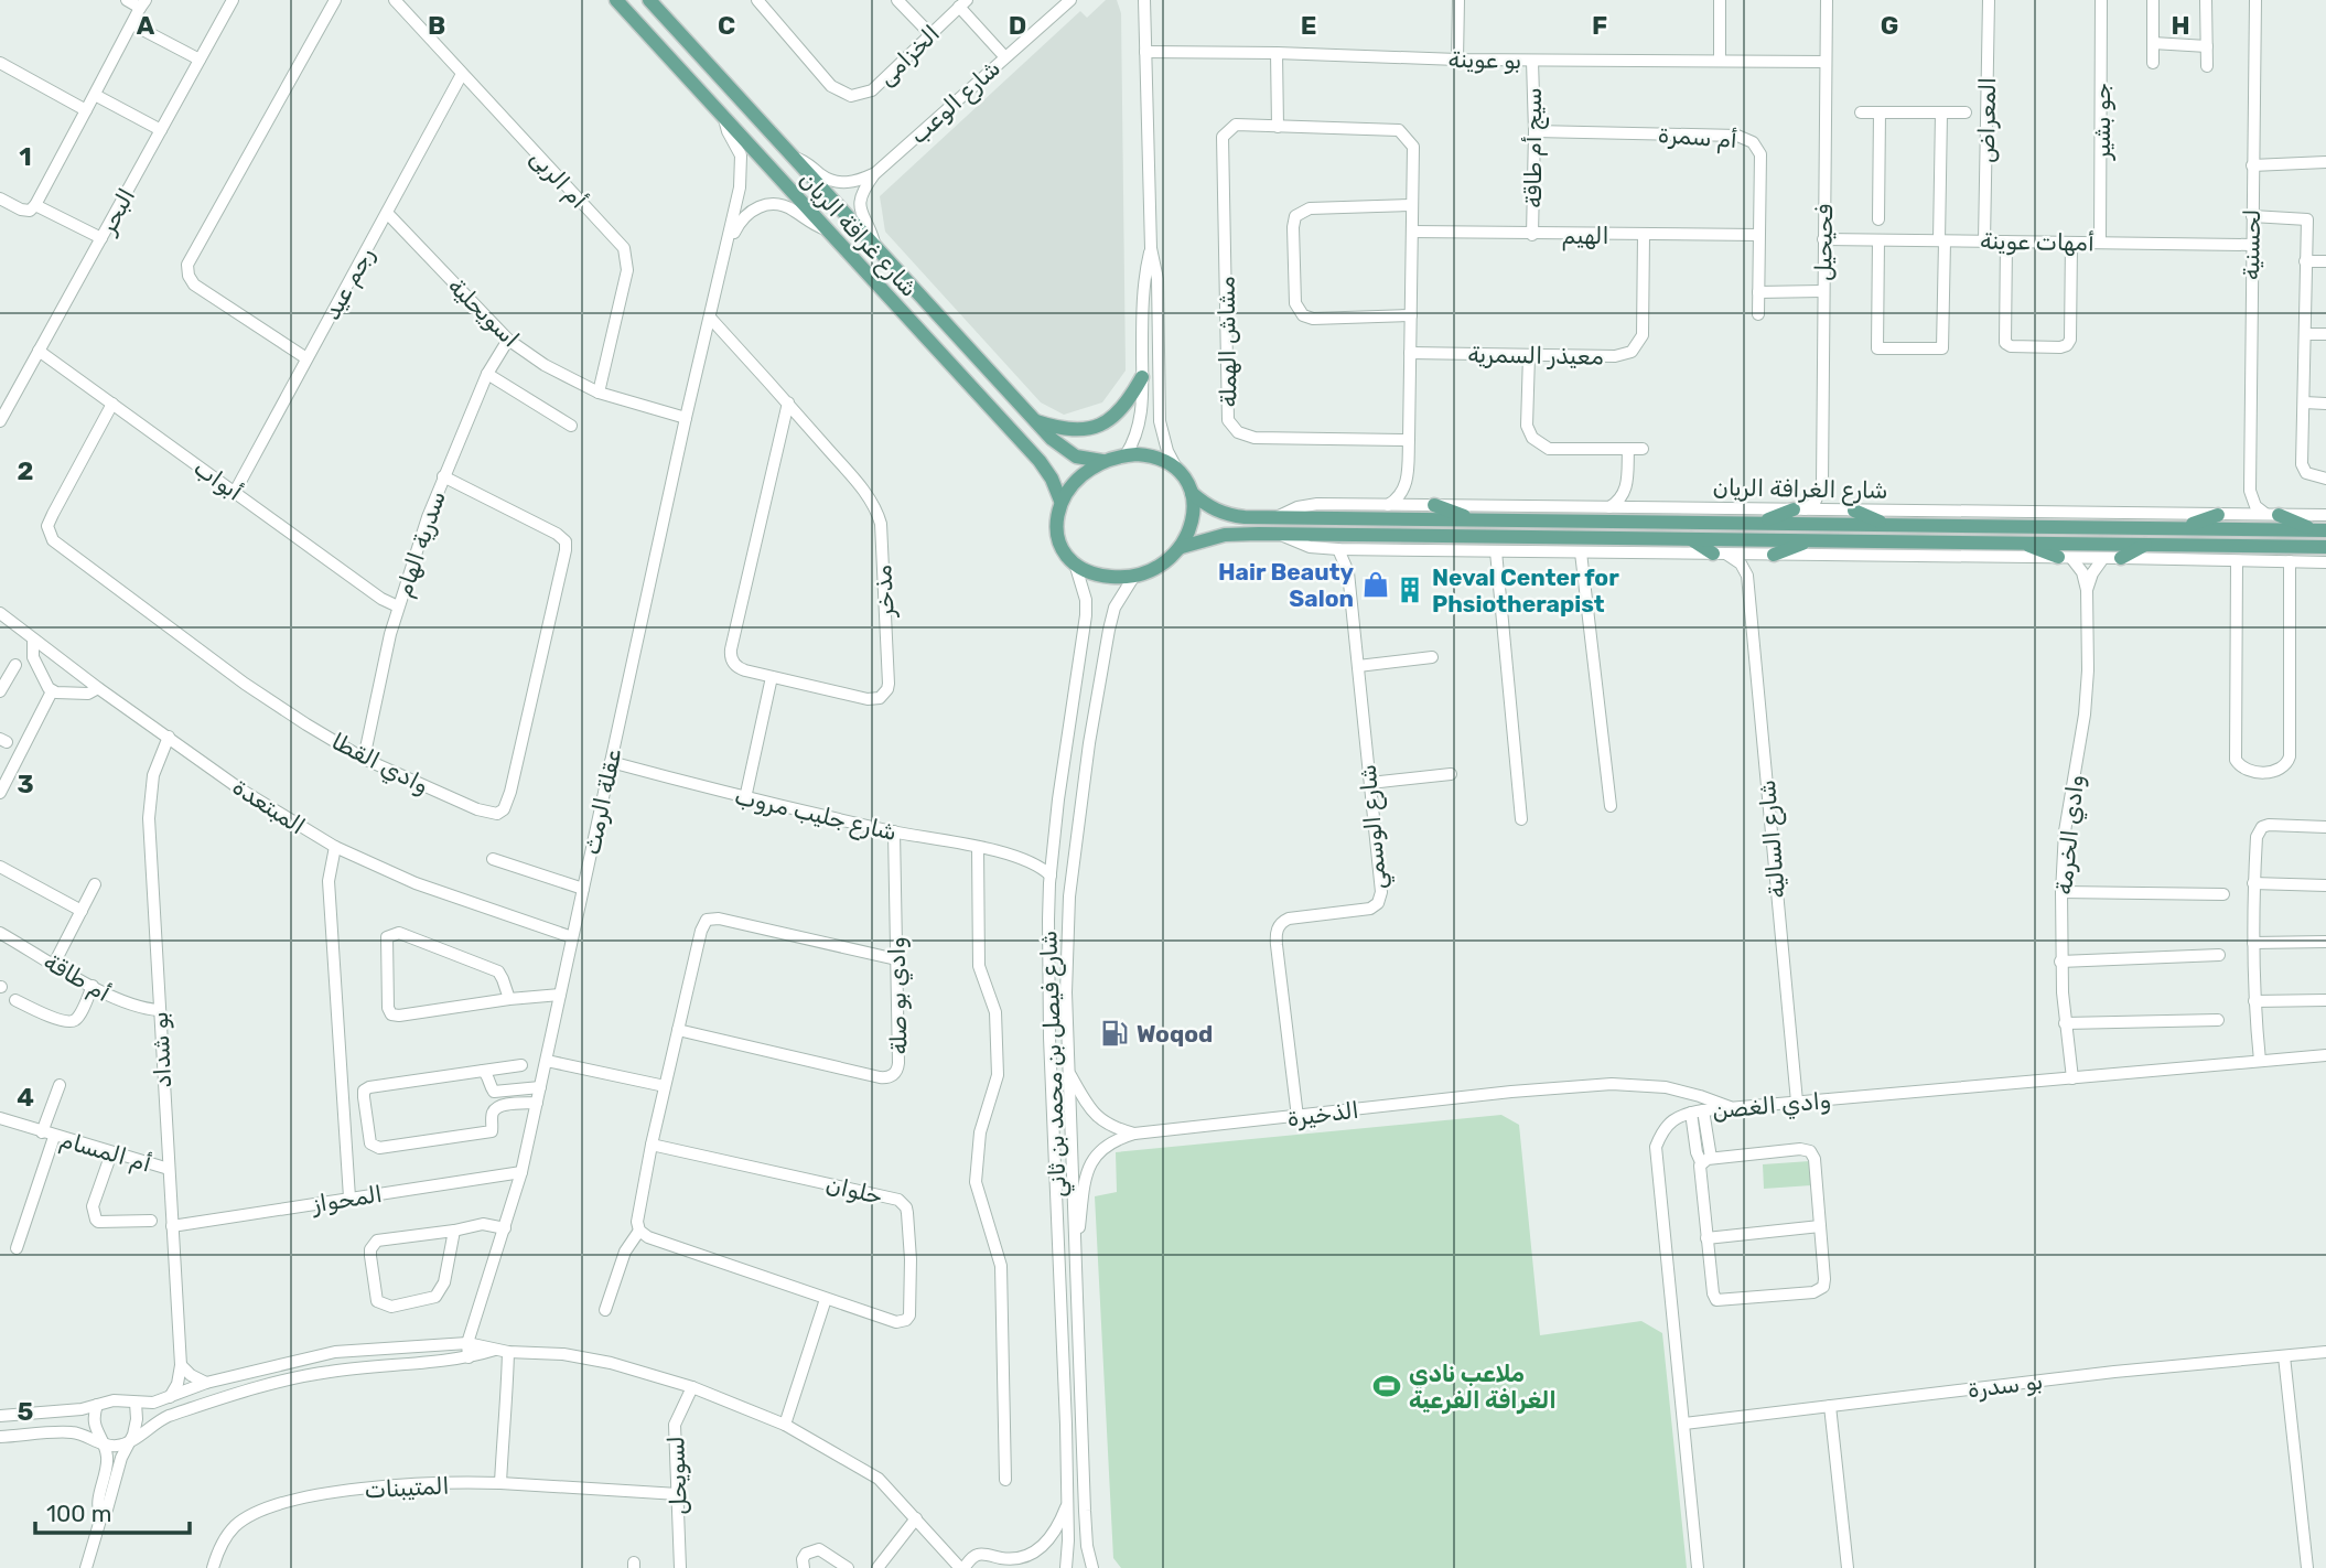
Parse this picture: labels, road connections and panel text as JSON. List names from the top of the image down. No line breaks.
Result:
{"streets":{"main road":["شارع غرافة الريان","شارع الغرافة الريان"],"street":["الخزامى","بو عوينة","شارع الوعب","المعراض","جو بشير","أم سمرة","سيج أم طاقة","أم الربى","البحر","الهيم","أمهات عوينة","فحيحيل","لحسنية","رجم عيد","اسويحلية","مشاش الهملة","معيذر السمرية","أبواب","سدرية الهام","مذخر","وادي القطا","عقلة الرمث","المبتعدة","شارع جليب مروب","شارع الوسمي","وادي الخرمة","شارع السالية","أم طاقة","وادي بو صلة","بو شداد","شارع فيصل بن محمد بن ثاني","وادي الغصن","الذخيرة","أم المسام","حلوان","المحواز","بو سدرة","لسويحل","المتيبنات"]},"crossings":[["الخزامى","شارع الوعب"],["بو عوينة","سيج أم طاقة"],["بو عوينة","فحيحيل"],["شارع الوعب","شارع غرافة الريان"],["المعراض","أمهات عوينة"],["جو بشير","أمهات عوينة"],["أم سمرة","سيج أم طاقة"],["أم سمرة","الهيم"],["سيج أم طاقة","الهيم"],["أم الربى","رجم عيد"],["أم الربى","اسويحلية"],["البحر","أبواب"],["شارع غرافة الريان","شارع الغرافة الريان"],["شارع غرافة الريان","عقلة الرمث"],["شارع غرافة الريان","شارع فيصل بن محمد بن ثاني"],["الهيم","مشاش الهملة"],["الهيم","معيذر السمرية"],["أمهات عوينة","فحيحيل"],["أمهات عوينة","لحسنية"],["رجم عيد","اسويحلية"],["رجم عيد","أبواب"],["اسويحلية","سدرية الهام"],["اسويحلية","عقلة الرمث"],["مشاش الهملة","معيذر السمرية"],["أبواب","سدرية الهام"],["أبواب","وادي القطا"],["شارع الغرافة الريان","شارع فيصل بن محمد بن ثاني"],["سدرية الهام","وادي القطا"],["مذخر","عقلة الرمث"],["عقلة الرمث","المبتعدة"],["عقلة الرمث","شارع جليب مروب"],["عقلة الرمث","المحواز"],["المبتعدة","بو شداد"],["شارع جليب مروب","وادي بو صلة"],["شارع جليب مروب","شارع فيصل بن محمد بن ثاني"],["شارع الوسمي","الذخيرة"],["وادي الخرمة","وادي الغصن"],["شارع السالية","وادي الغصن"],["أم طاقة","بو شداد"],["بو شداد","أم المسام"],["بو شداد","المحواز"],["شارع فيصل بن محمد بن ثاني","الذخيرة"],["وادي الغصن","الذخيرة"],["وادي الغصن","بو سدرة"],["لسويحل","المتيبنات"]],"places":{"shop":["Hair Beauty Salon"],"building":["Neval Center for Phsiotherapist"],"fuel station":["Woqod"],"sports":["ملاعب نادي الغرافة الفرعية"]},"scale_bar":"100 m","grid":{"columns":["A","B","C","D","E","F","G","H"],"rows":["1","2","3","4","5"]}}
